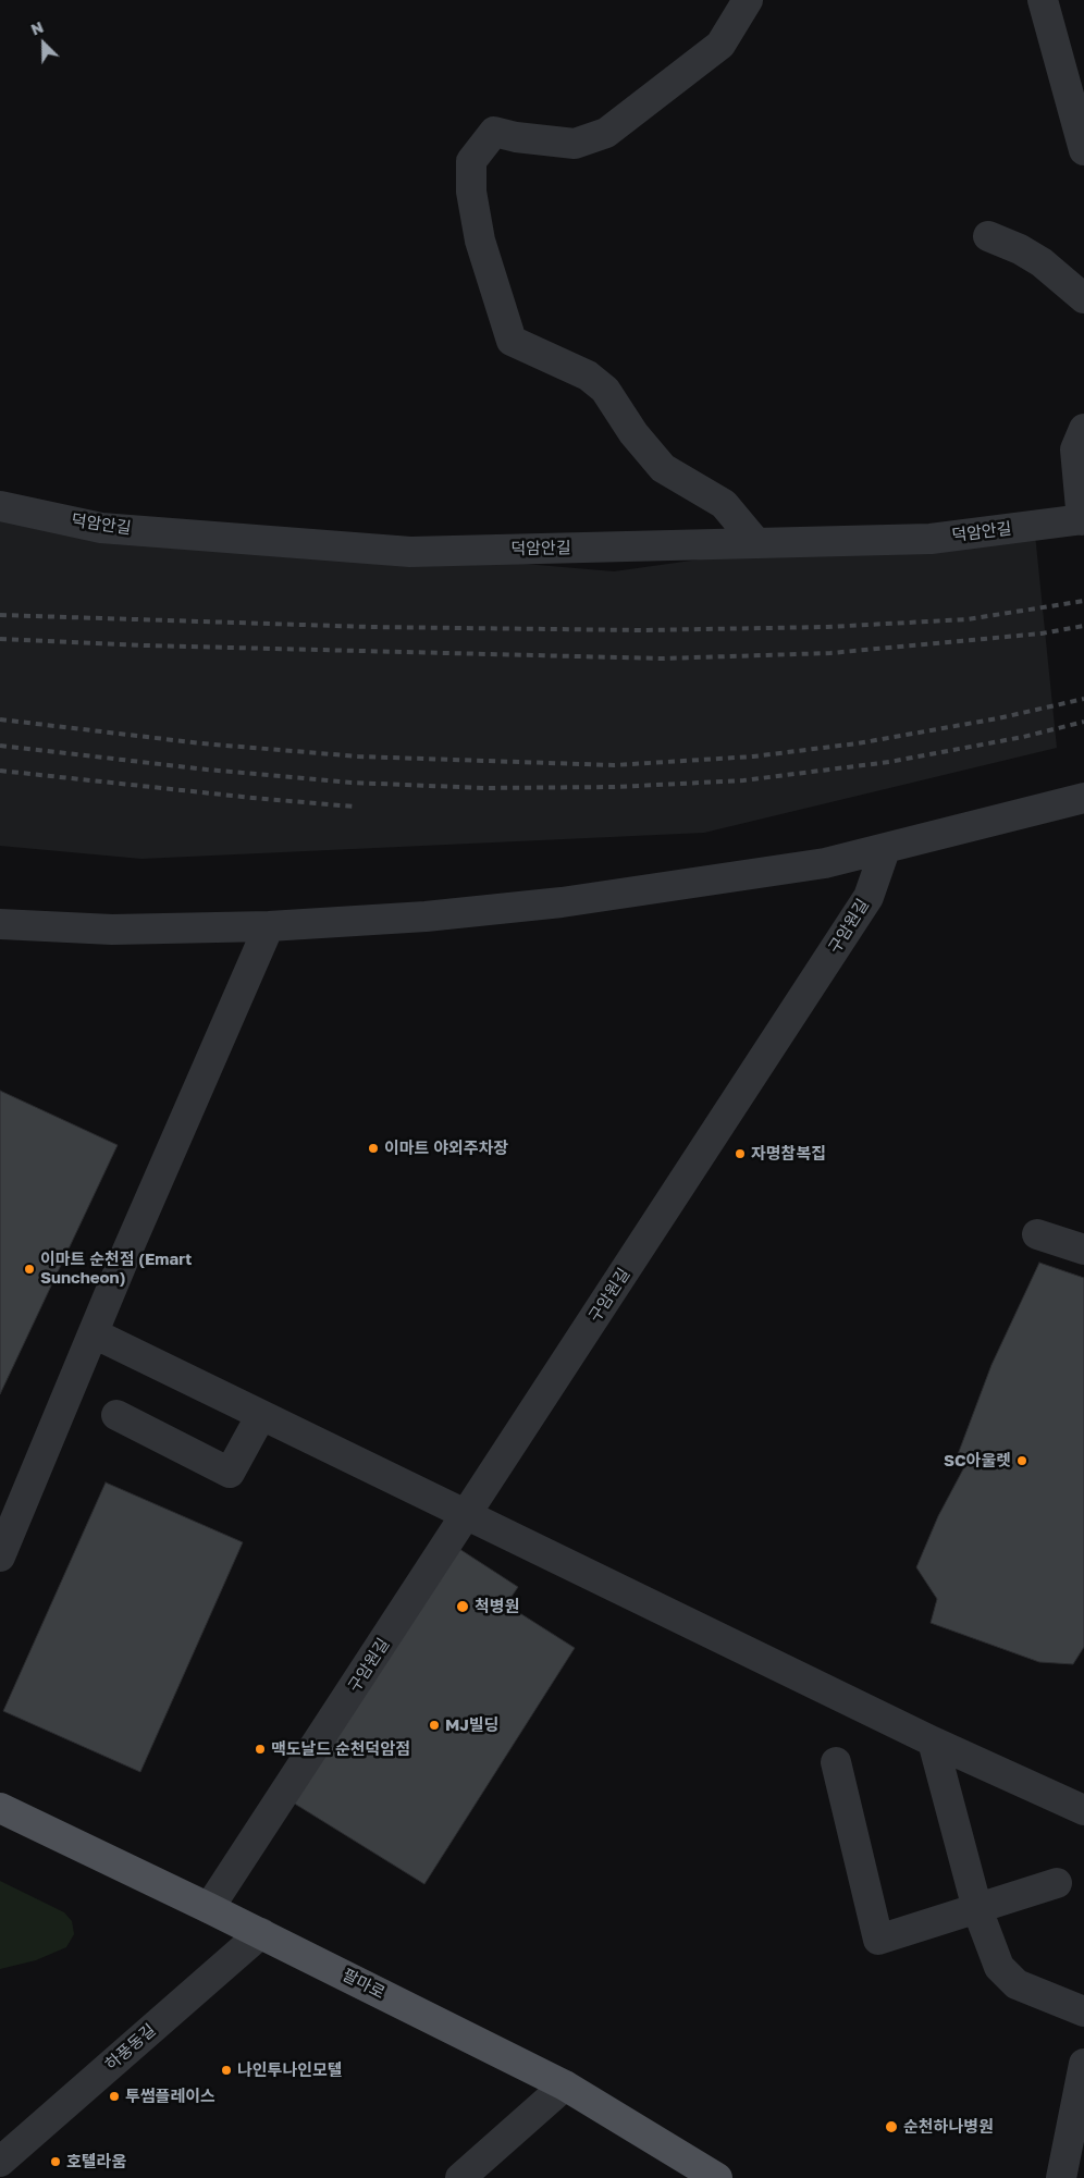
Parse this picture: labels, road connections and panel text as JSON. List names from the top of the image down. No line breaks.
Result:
{"streets":{"main road":["팔마로"],"street":["덕암안길","구암원길","하풍동길"]},"crossings":[["구암원길","팔마로"],["팔마로","하풍동길"]],"places":["이마트 야외주차장","자명참복집","이마트 순천점 (Emart Suncheon)","SC아울렛","척병원","MJ빌딩","맥도날드 순천덕암점","나인투나인모텔","투썸플레이스","순천하나병원","호텔라움"],"north":"top left"}
